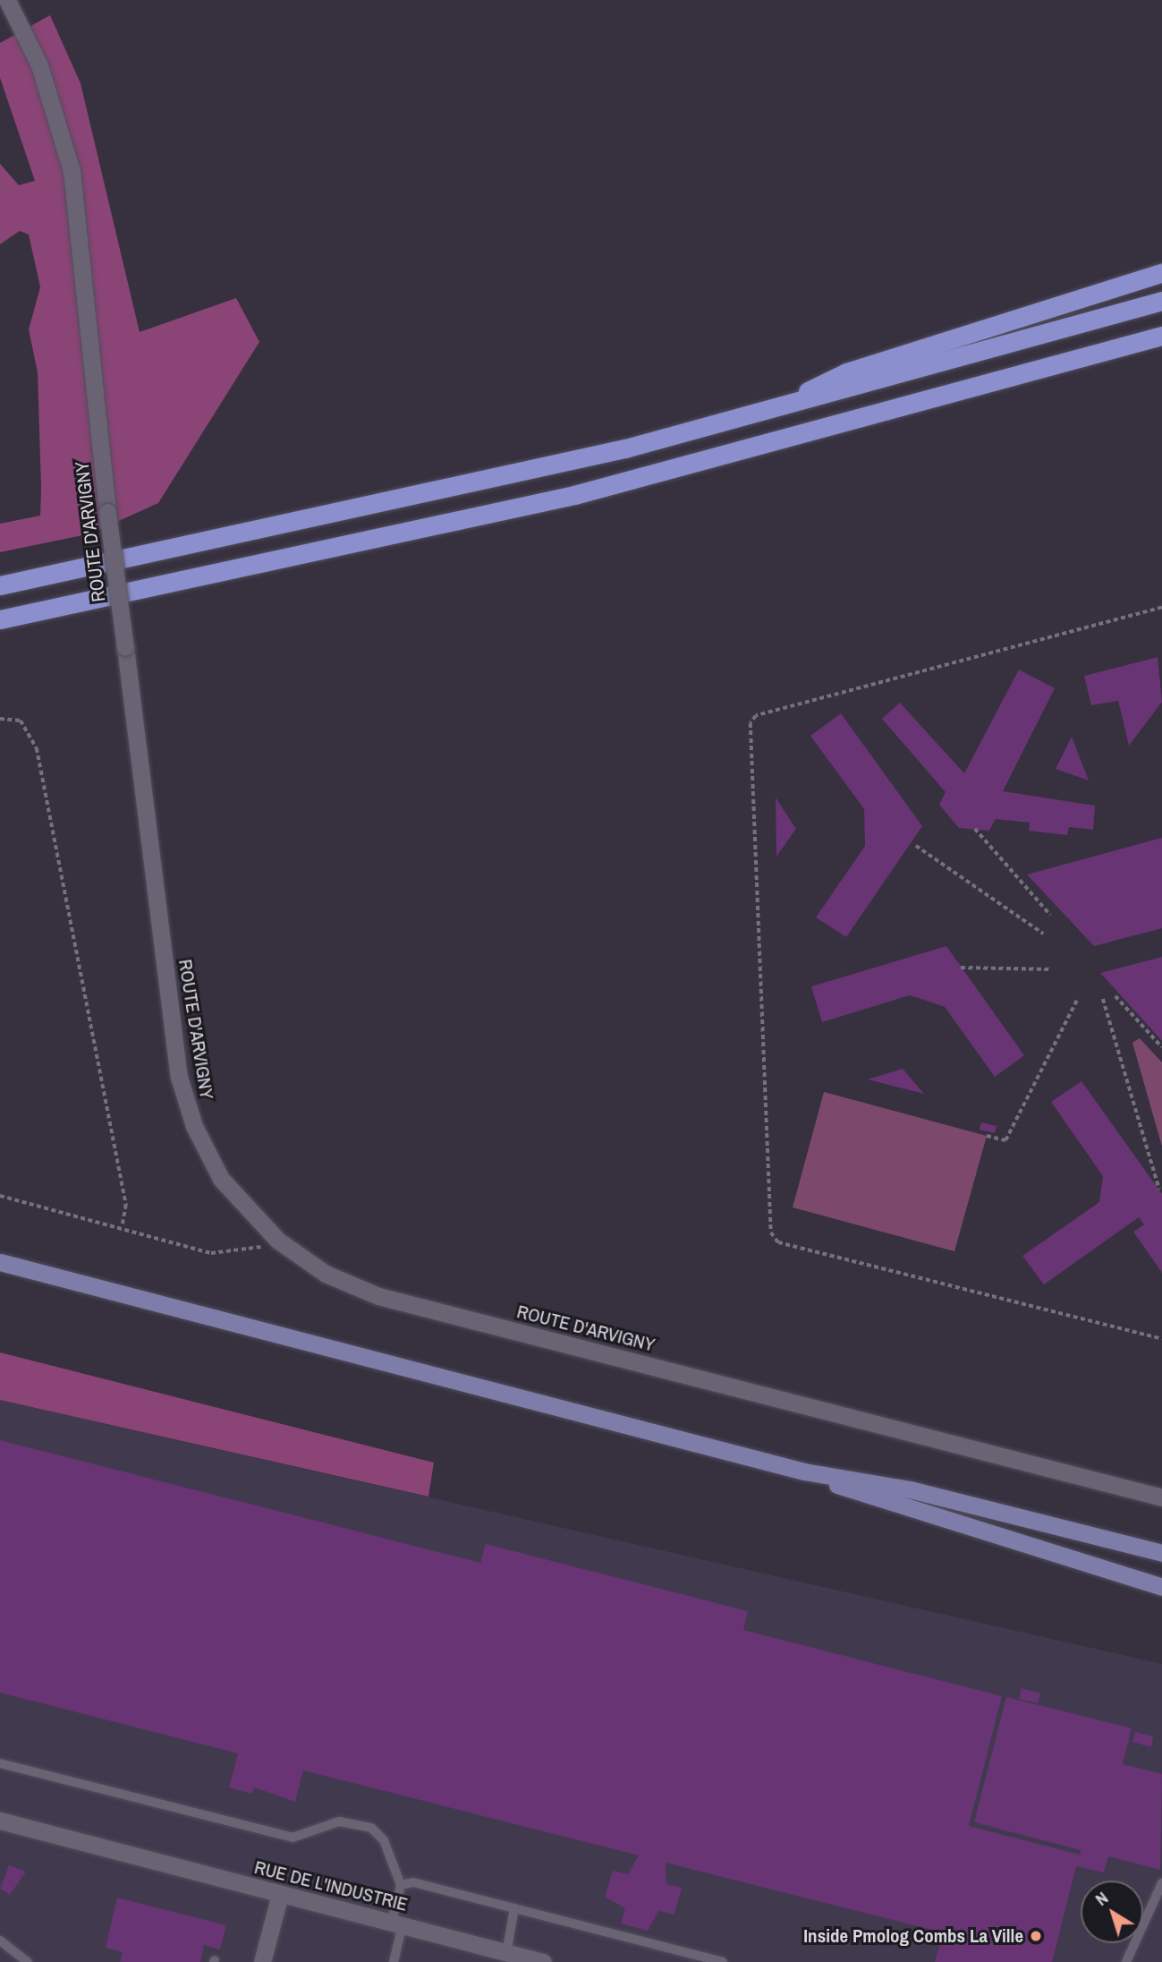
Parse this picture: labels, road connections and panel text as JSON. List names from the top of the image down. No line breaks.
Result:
{"streets":{"street":["ROUTE D'ARVIGNY","RUE DE L'INDUSTRIE"]},"places":["Inside Pmolog Combs La Ville"],"north":"top left"}
